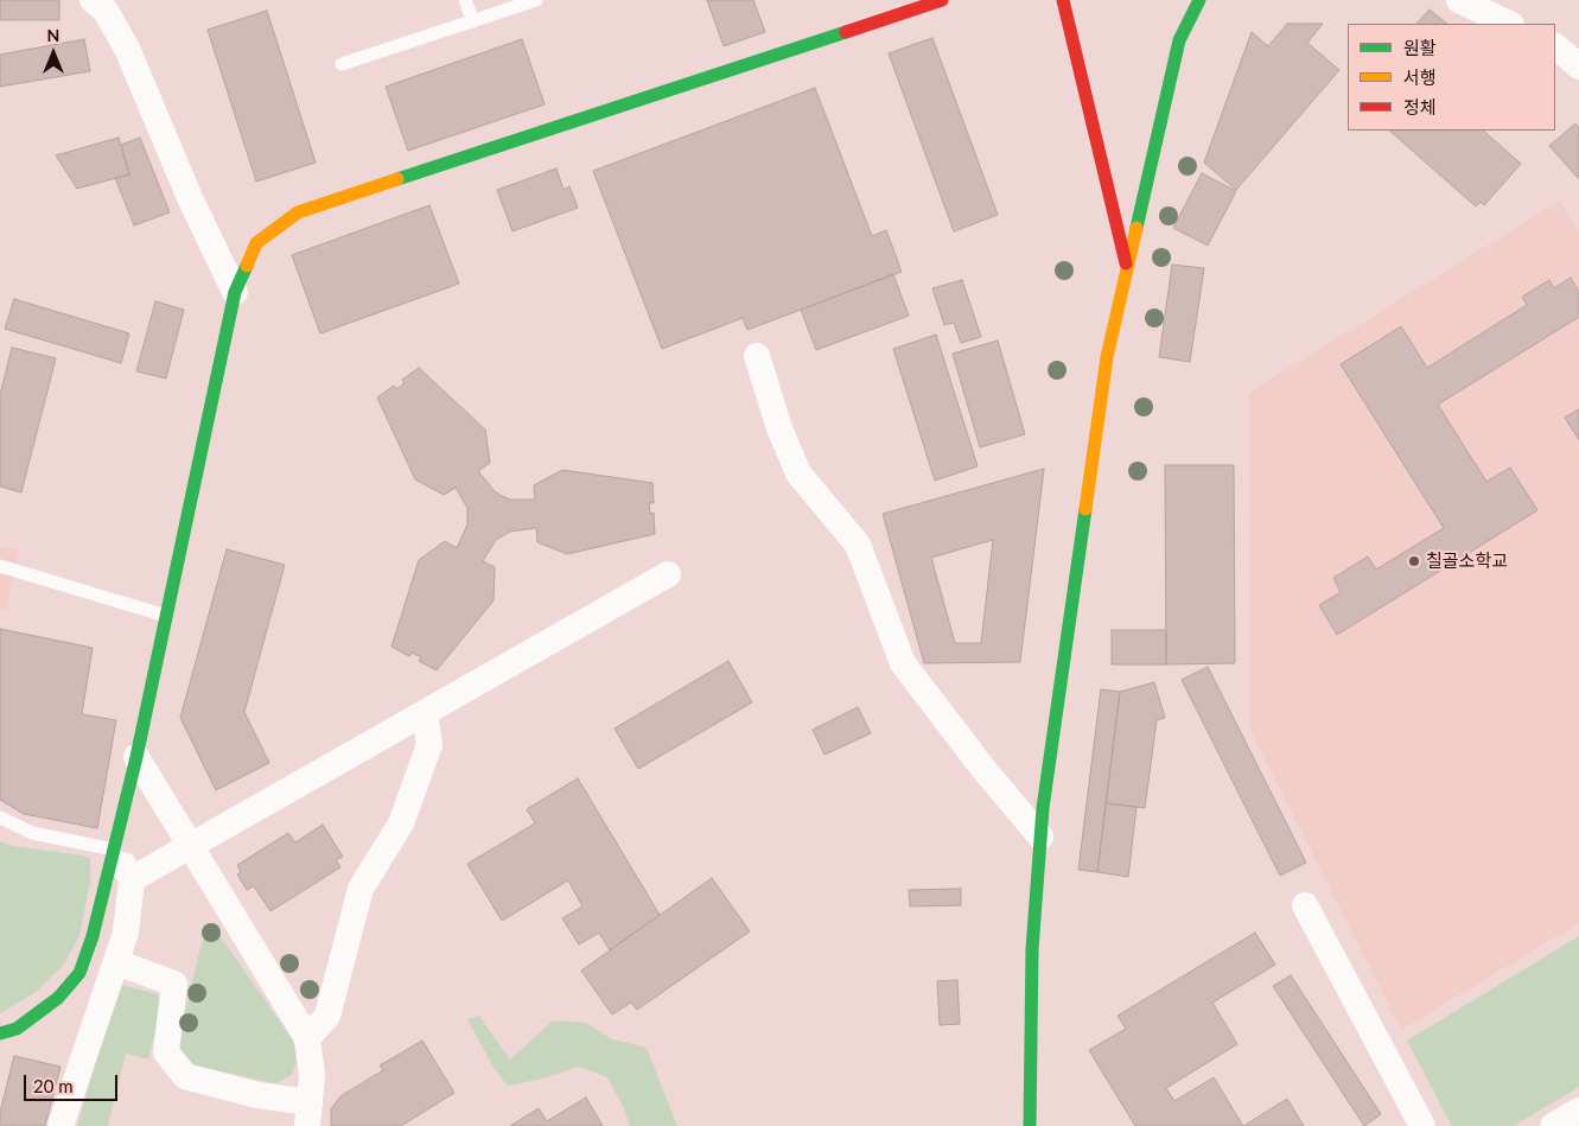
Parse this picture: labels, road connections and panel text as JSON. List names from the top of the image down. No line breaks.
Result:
{"places":["칠골소학교"],"legend":["원활","서행","정체"],"scale_bar":"20 m","north":"top"}
